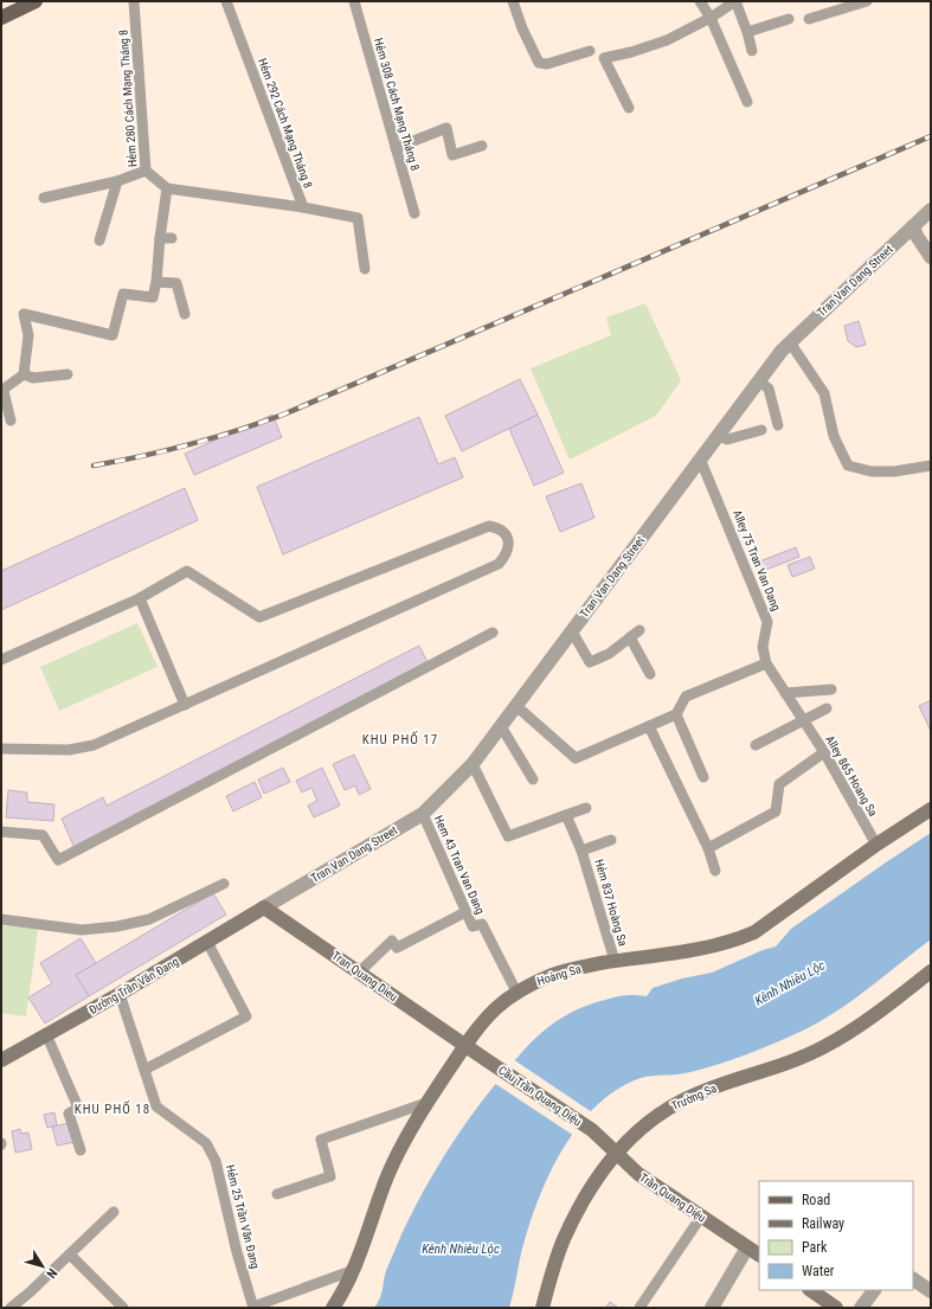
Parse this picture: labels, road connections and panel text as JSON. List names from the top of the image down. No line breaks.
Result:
{"streets":{"street":["Tran Van Dang Street","Hoàng Sa","Tran Quang Dieu","Đường Trần Văn Đang","Cầu Trần Quang Diệu","Trường Sa","Trần Quang Diệu"],"lane":["Hẻm 280 Cách Mạng Tháng 8","Hẻm 308 Cách Mạng Tháng 8","Hẻm 292 Cách Mạng Tháng 8","Alley 75 Tran Van Dang","Alley 865 Hoang Sa","Hem 43 Tran Van Dang","Hẻm 837 Hoàng Sa","Hẻm 25 Trần Văn Đang"]},"crossings":[["Tran Van Dang Street","Alley 75 Tran Van Dang"],["Tran Van Dang Street","Hem 43 Tran Van Dang"],["Tran Van Dang Street","Tran Quang Dieu"],["Tran Van Dang Street","Đường Trần Văn Đang"],["Alley 865 Hoang Sa","Hoàng Sa"],["Hem 43 Tran Van Dang","Hoàng Sa"],["Hẻm 837 Hoàng Sa","Hoàng Sa"],["Hoàng Sa","Tran Quang Dieu"],["Hoàng Sa","Cầu Trần Quang Diệu"],["Tran Quang Dieu","Đường Trần Văn Đang"],["Tran Quang Dieu","Cầu Trần Quang Diệu"],["Đường Trần Văn Đang","Hẻm 25 Trần Văn Đang"],["Cầu Trần Quang Diệu","Trần Quang Diệu"],["Trường Sa","Trần Quang Diệu"]],"districts":["KHU PHỐ 17","KHU PHỐ 18"],"water":["Kênh Nhiêu Lộc"],"legend":["Road","Railway","Park","Water"],"north":"bottom right"}
